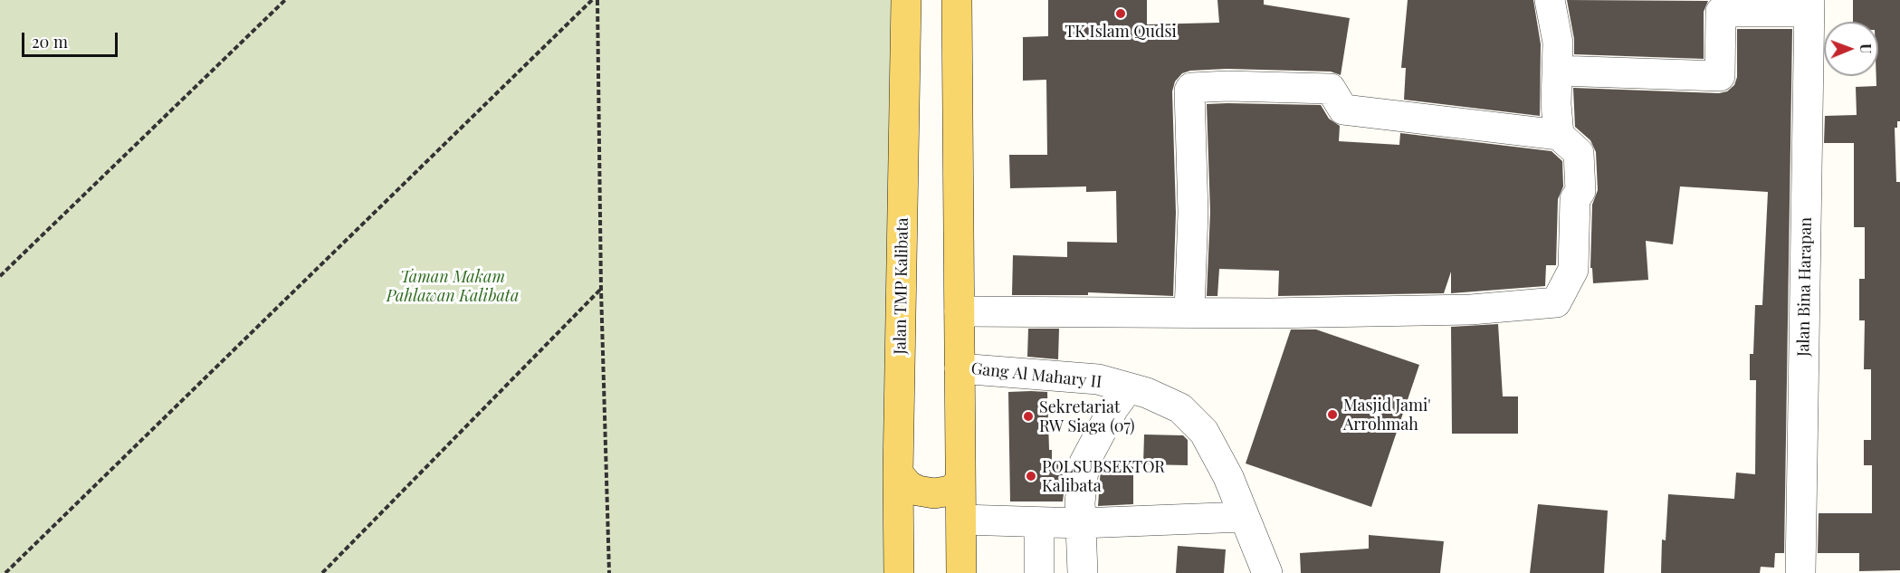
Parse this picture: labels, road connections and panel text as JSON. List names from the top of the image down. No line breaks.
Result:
{"streets":{"main road":["Jalan TMP Kalibata"],"street":["Jalan Bina Harapan","Gang Al Mahary II"]},"parks":["Taman Makam Pahlawan Kalibata"],"places":["TK Islam Qudsi","Masjid Jami' Arrohmah","Sekretariat RW Siaga (07)","POLSUBSEKTOR Kalibata"],"scale_bar":"20 m","north":"right"}
